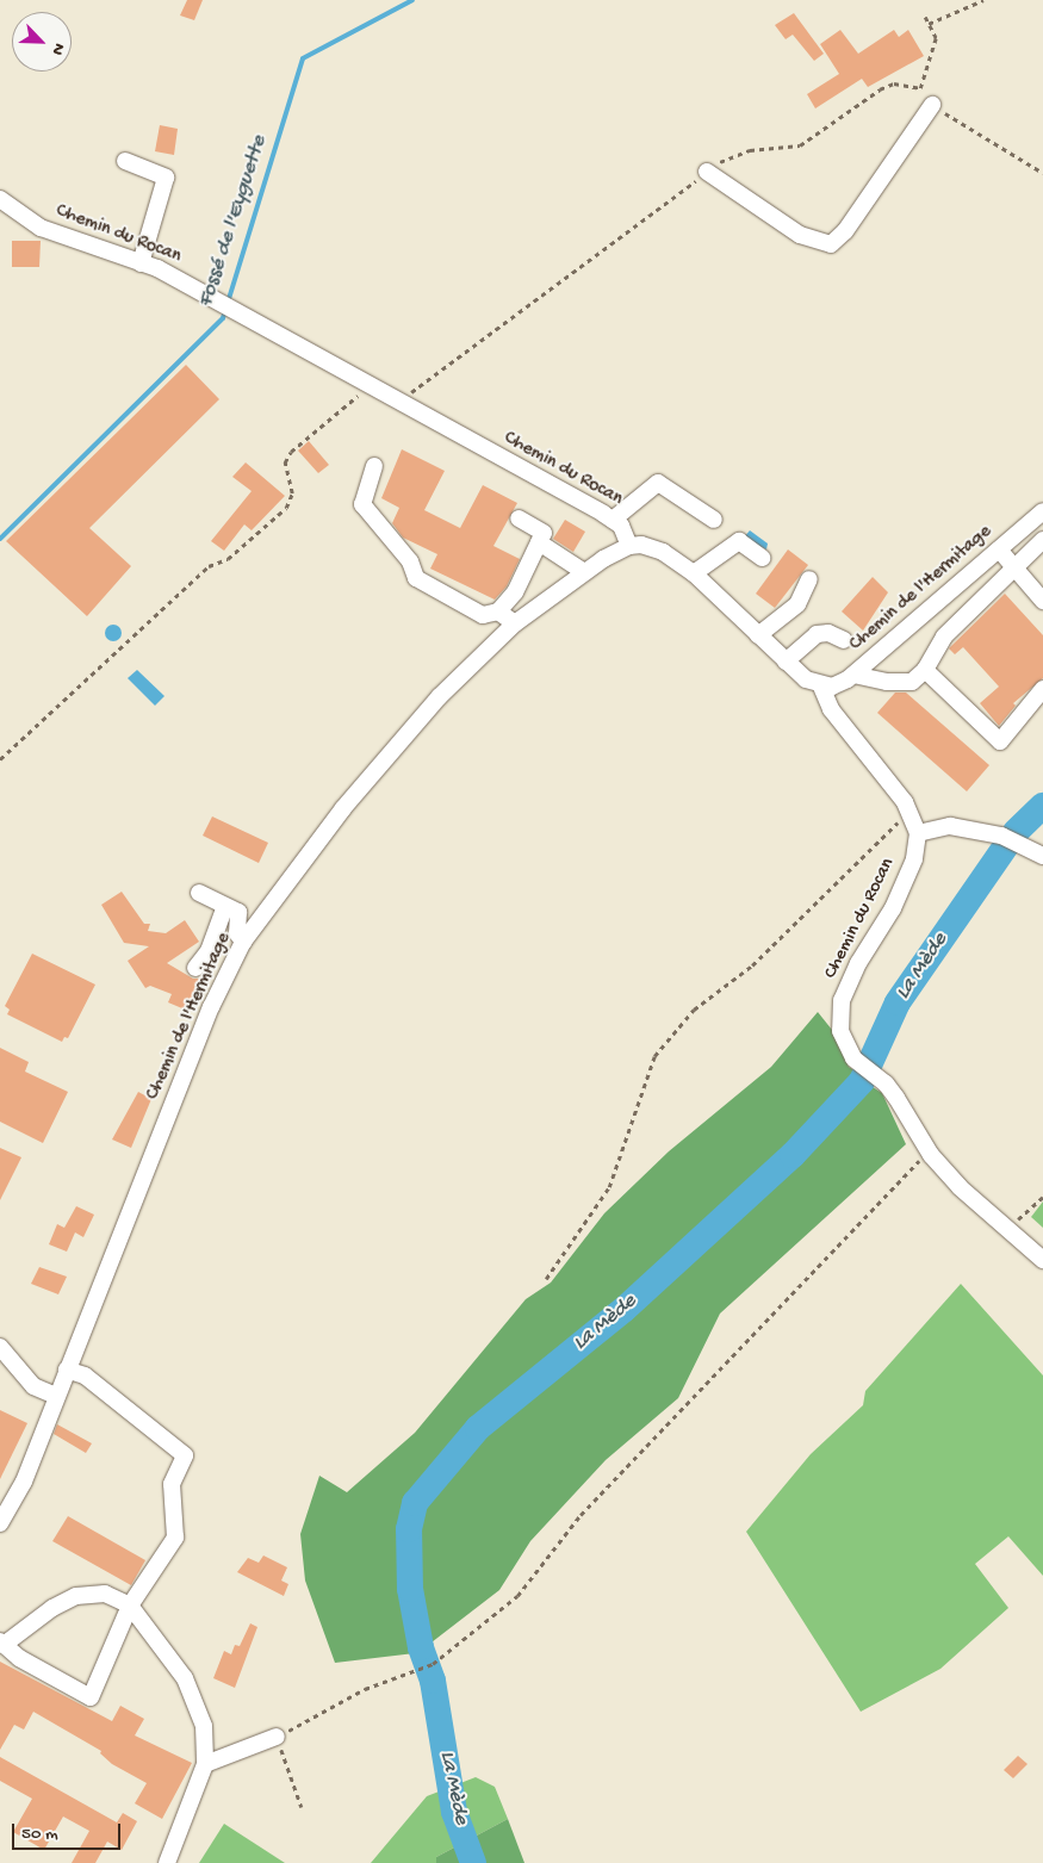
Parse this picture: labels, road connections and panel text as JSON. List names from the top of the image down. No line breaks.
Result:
{"streets":{"street":["Chemin du Rocan","Chemin de l'Hermitage"]},"crossings":[["Chemin du Rocan","Chemin de l'Hermitage"]],"water":["Fossé de l'Eyguette","La Mède"],"scale_bar":"50 m","north":"bottom right"}
